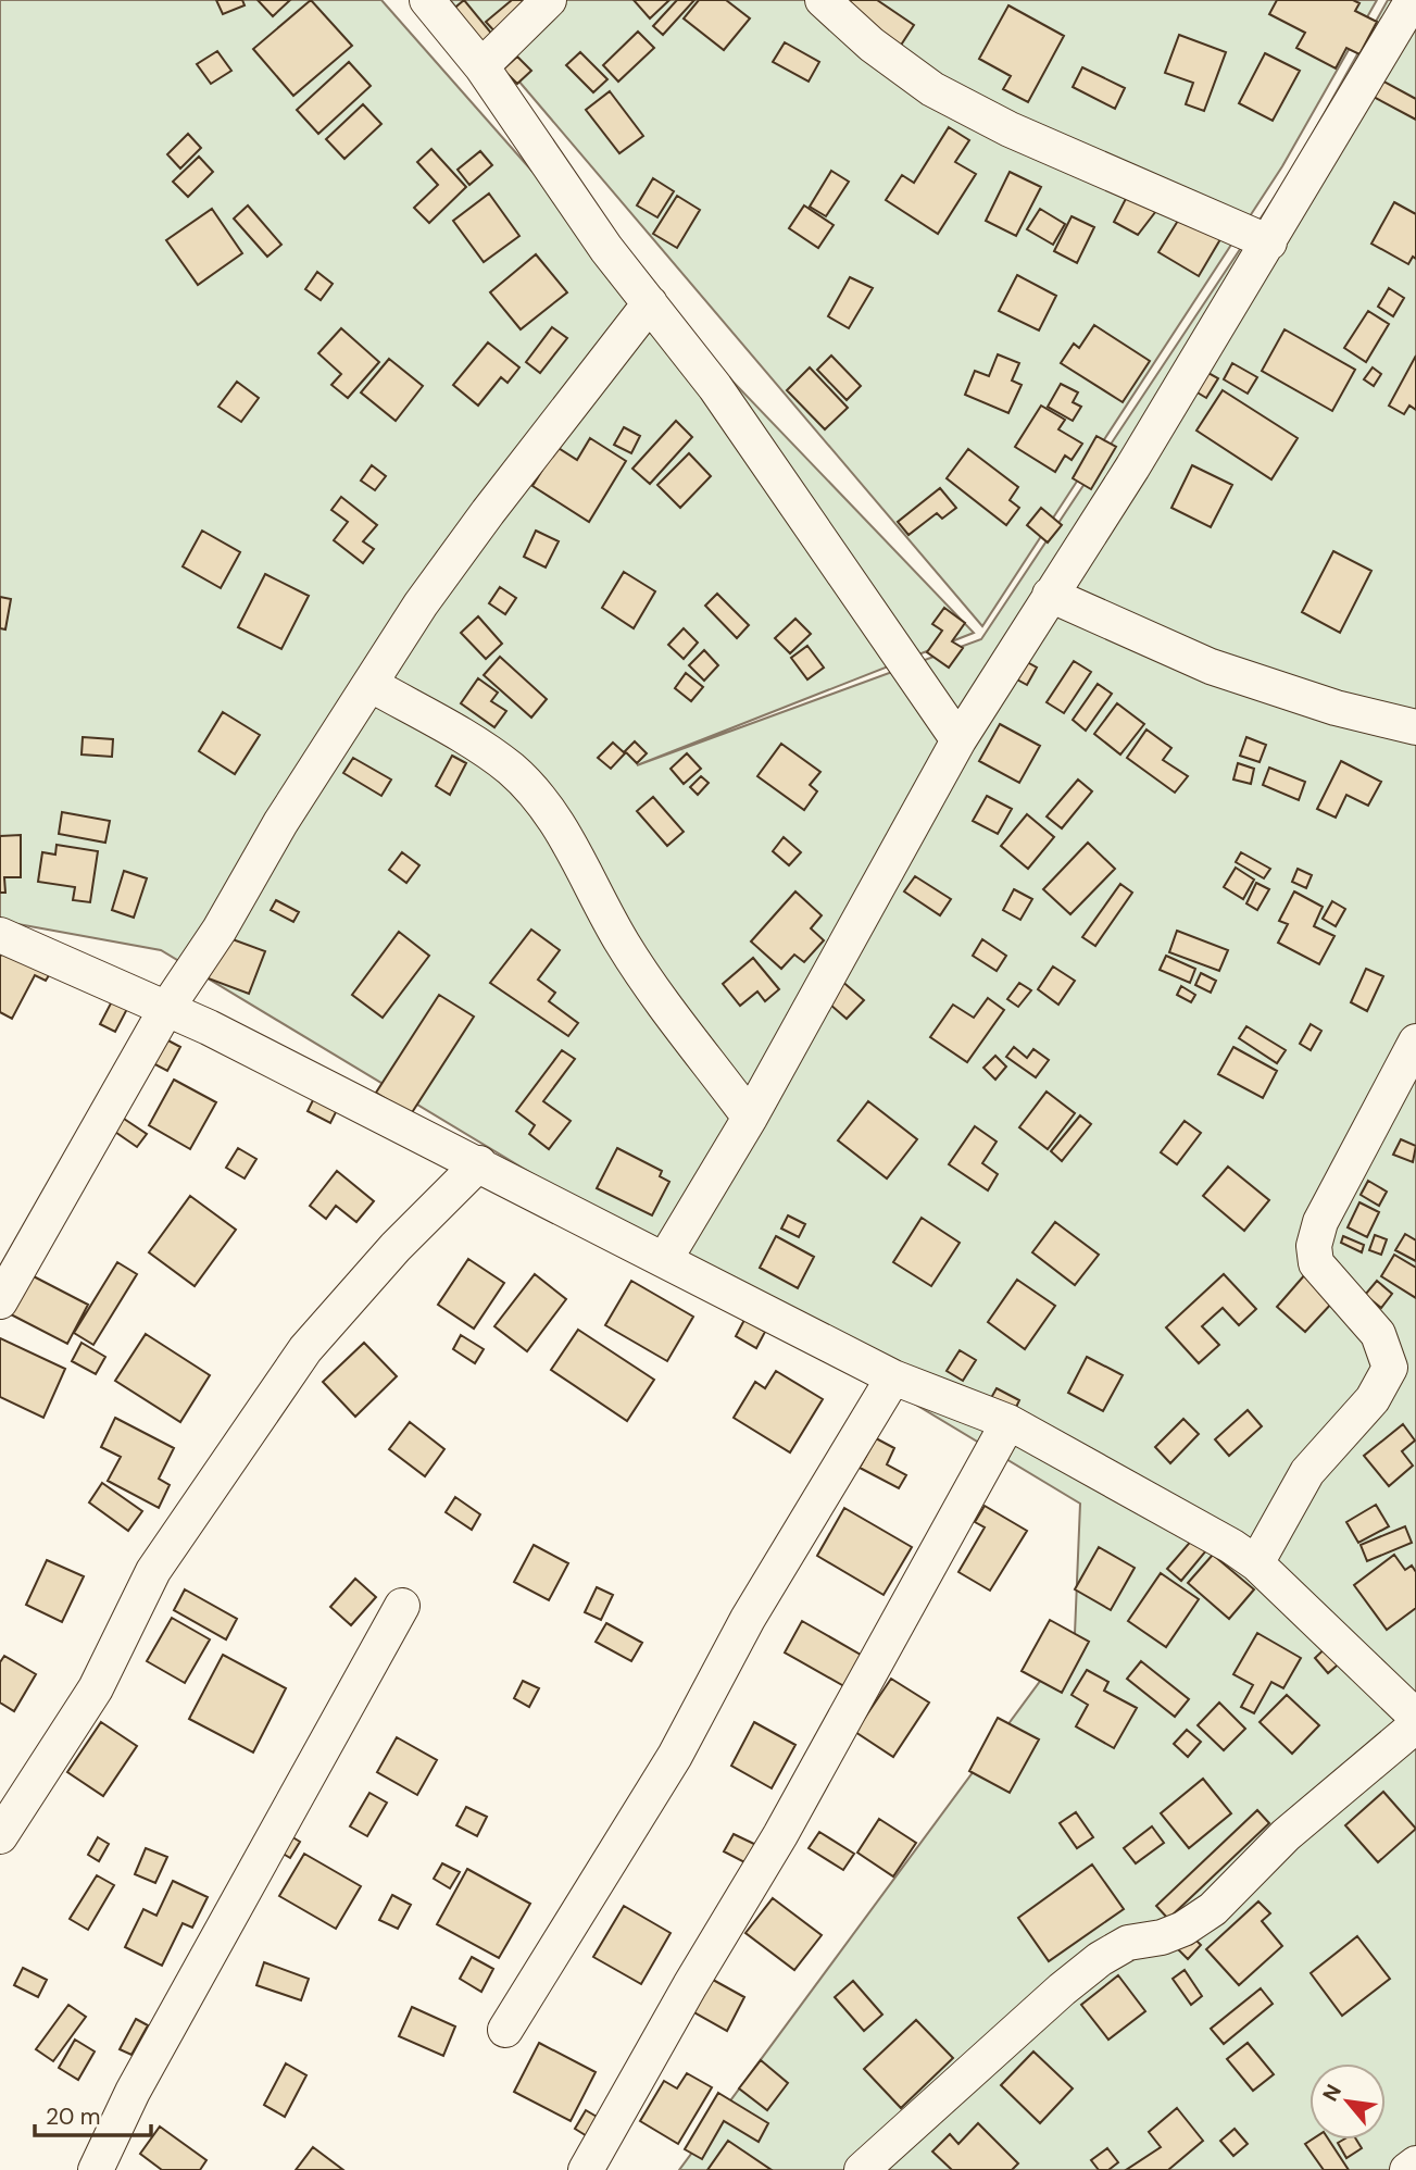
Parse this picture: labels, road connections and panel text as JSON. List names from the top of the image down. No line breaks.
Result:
{"scale_bar":"20 m","north":"top left"}
